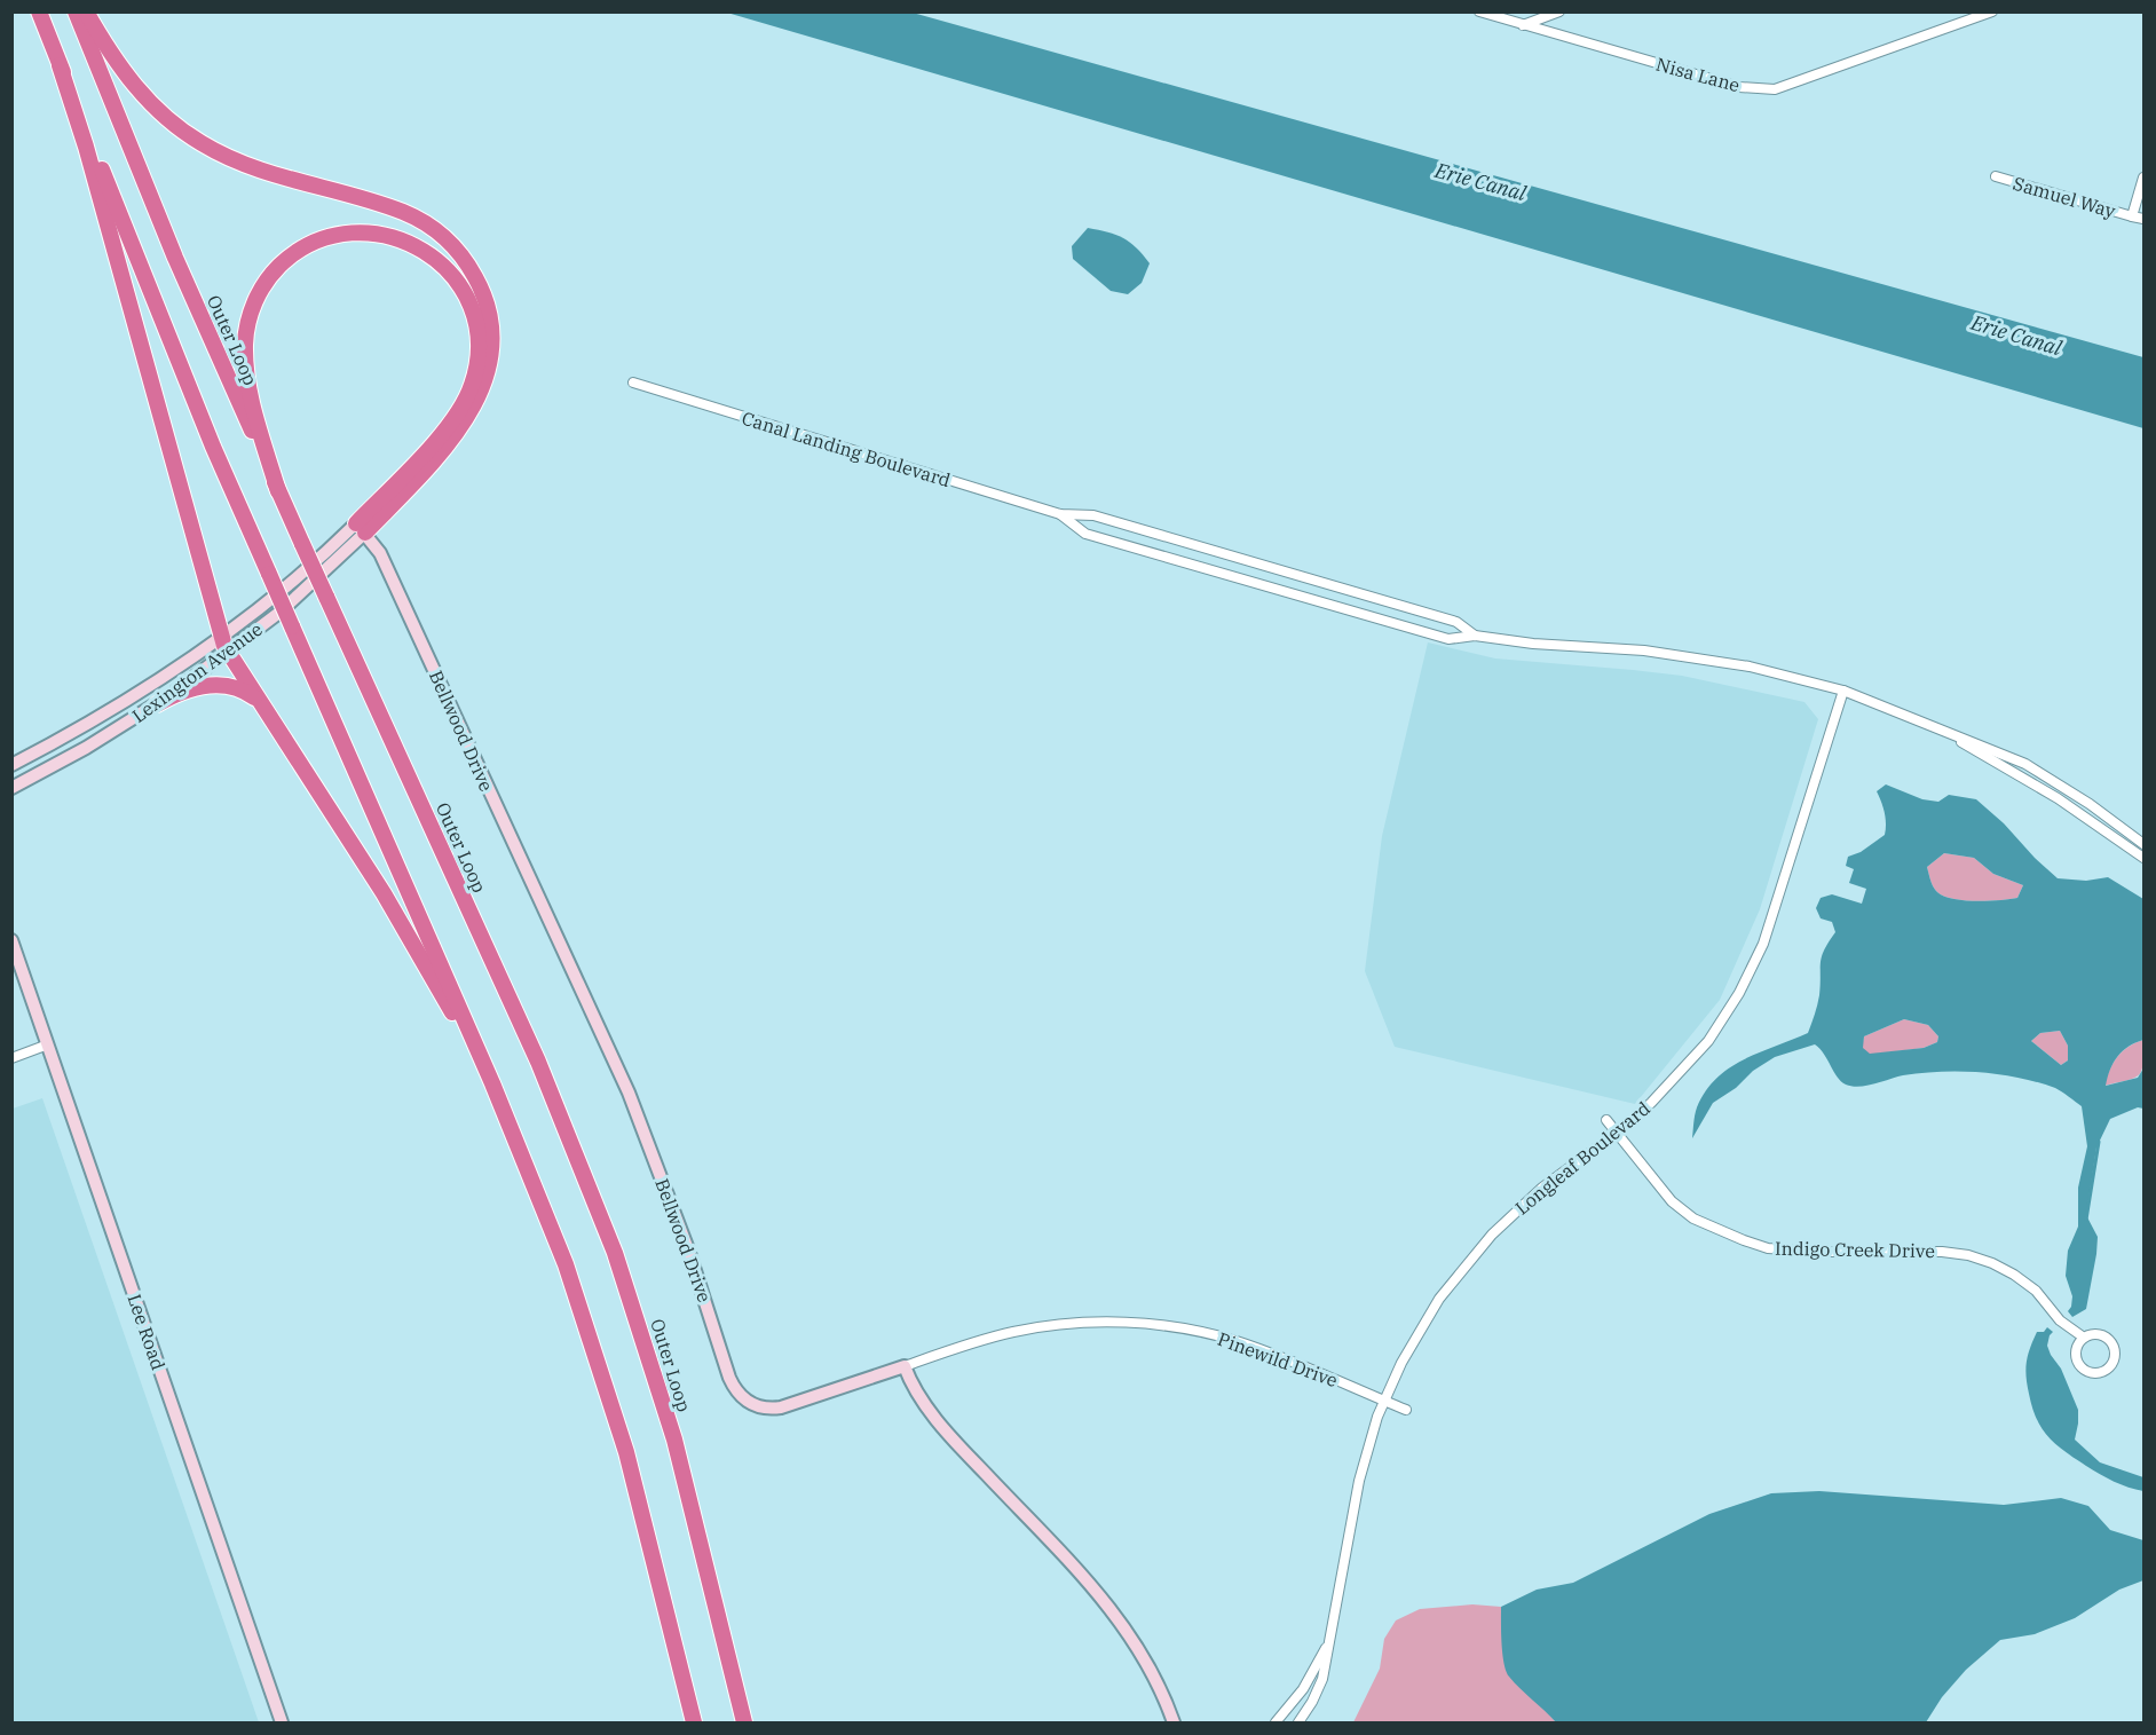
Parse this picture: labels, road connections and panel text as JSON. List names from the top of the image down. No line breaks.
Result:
{"streets":{"highway":["Outer Loop"],"street":["Nisa Lane","Samuel Way","Canal Landing Boulevard","Lexington Avenue","Bellwood Drive","Longleaf Boulevard","Indigo Creek Drive","Lee Road","Pinewild Drive"]},"crossings":[["Canal Landing Boulevard","Longleaf Boulevard"],["Lexington Avenue","Bellwood Drive"],["Bellwood Drive","Pinewild Drive"],["Longleaf Boulevard","Indigo Creek Drive"],["Longleaf Boulevard","Pinewild Drive"]],"water":["Erie Canal"]}
